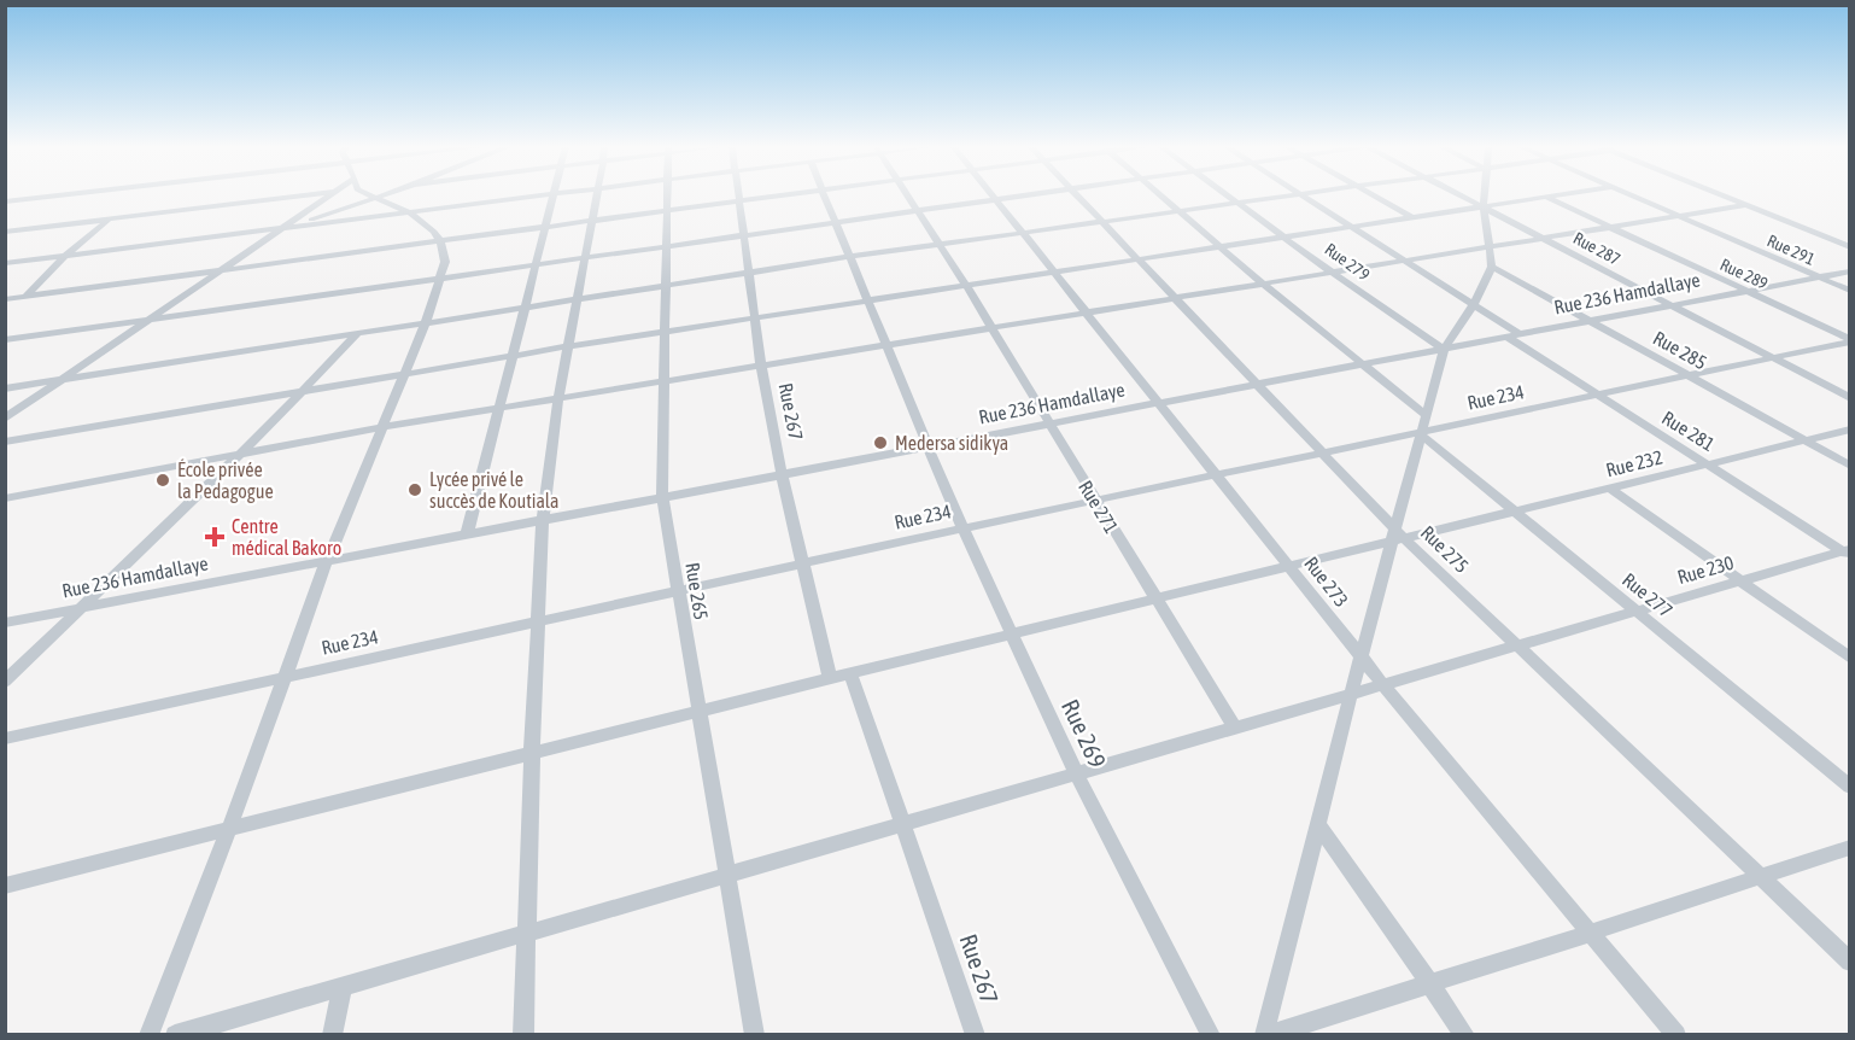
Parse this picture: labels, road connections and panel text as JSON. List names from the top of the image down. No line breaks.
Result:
{"streets":{"street":["Rue 287","Rue 291","Rue 279","Rue 289","Rue 236 Hamdallaye","Rue 285","Rue 234","Rue 267","Rue 281","Rue 232","Rue 271","Rue 275","Rue 230","Rue 273","Rue 265","Rue 277","Rue 269"]},"crossings":[["Rue 287","Rue 236 Hamdallaye"],["Rue 287","Rue 234"],["Rue 291","Rue 236 Hamdallaye"],["Rue 279","Rue 236 Hamdallaye"],["Rue 289","Rue 236 Hamdallaye"],["Rue 289","Rue 234"],["Rue 236 Hamdallaye","Rue 285"],["Rue 236 Hamdallaye","Rue 267"],["Rue 236 Hamdallaye","Rue 281"],["Rue 236 Hamdallaye","Rue 271"],["Rue 236 Hamdallaye","Rue 275"],["Rue 236 Hamdallaye","Rue 273"],["Rue 236 Hamdallaye","Rue 265"],["Rue 236 Hamdallaye","Rue 269"],["Rue 285","Rue 234"],["Rue 285","Rue 232"],["Rue 234","Rue 267"],["Rue 234","Rue 281"],["Rue 234","Rue 271"],["Rue 234","Rue 275"],["Rue 234","Rue 273"],["Rue 234","Rue 265"],["Rue 234","Rue 277"],["Rue 234","Rue 269"],["Rue 267","Rue 232"],["Rue 267","Rue 230"],["Rue 281","Rue 232"],["Rue 281","Rue 230"],["Rue 232","Rue 271"],["Rue 232","Rue 275"],["Rue 232","Rue 273"],["Rue 232","Rue 265"],["Rue 232","Rue 277"],["Rue 232","Rue 269"],["Rue 271","Rue 230"],["Rue 275","Rue 230"],["Rue 230","Rue 273"],["Rue 230","Rue 265"],["Rue 230","Rue 277"],["Rue 230","Rue 269"]],"places":{"other":["Medersa sidikya","École privée la Pedagogue","Lycée privé le succès de Koutiala"],"health":["Centre médical Bakoro"]}}
